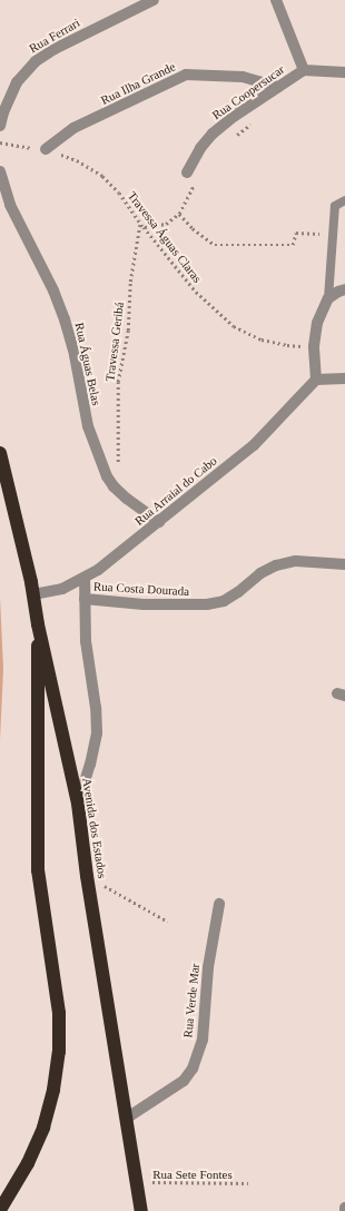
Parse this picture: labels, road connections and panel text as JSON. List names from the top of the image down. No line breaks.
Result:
{"streets":{"highway":["Avenida dos Estados"],"street":["Rua Ferrari","Rua Ilha Grande","Rua Coopersucar","Rua Águas Belas","Rua Arraial do Cabo","Rua Costa Dourada","Rua Verde Mar"],"path":["Travessa Águas Claras","Travessa Geribá","Rua Sete Fontes"]},"crossings":[["Rua Ilha Grande","Rua Coopersucar"],["Rua Ilha Grande","Travessa Águas Claras"],["Travessa Águas Claras","Travessa Geribá"],["Travessa Geribá","Rua Águas Belas"],["Rua Águas Belas","Rua Arraial do Cabo"],["Rua Arraial do Cabo","Avenida dos Estados"],["Avenida dos Estados","Rua Verde Mar"],["Avenida dos Estados","Rua Sete Fontes"]]}
